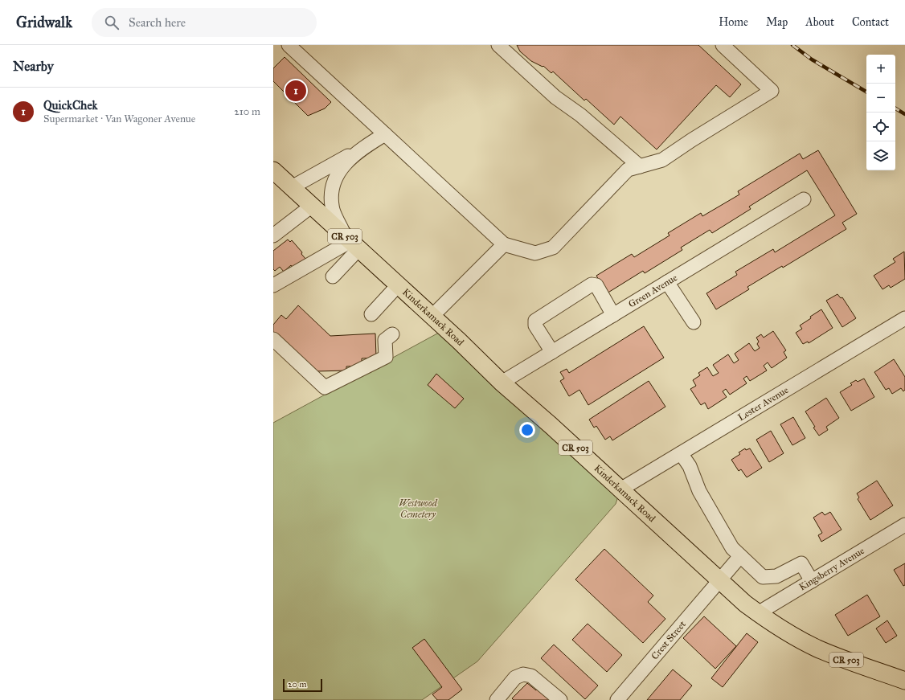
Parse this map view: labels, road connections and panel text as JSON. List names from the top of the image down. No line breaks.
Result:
{"streets":{"main road":["CR 503","Kinderkamack Road"],"street":["Green Avenue","Lester Avenue","Kingsberry Avenue","Crest Street"]},"crossings":[["Green Avenue","Kinderkamack Road"],["Kinderkamack Road","Lester Avenue"],["Kinderkamack Road","Kingsberry Avenue"],["Kinderkamack Road","Crest Street"]],"parks":["Westwood Cemetery"],"scale_bar":"20 m","page":{"header":"Gridwalk","search":"Search here","nav":["Home","Map","About","Contact"],"heading":"Nearby","map_buttons":["+","−"],"pins":"1","list":[{"mark":"1","name":"QuickChek","note":"Supermarket · Van Wagoner Avenue","value":"210 m"}],"scale":"20 m"}}
